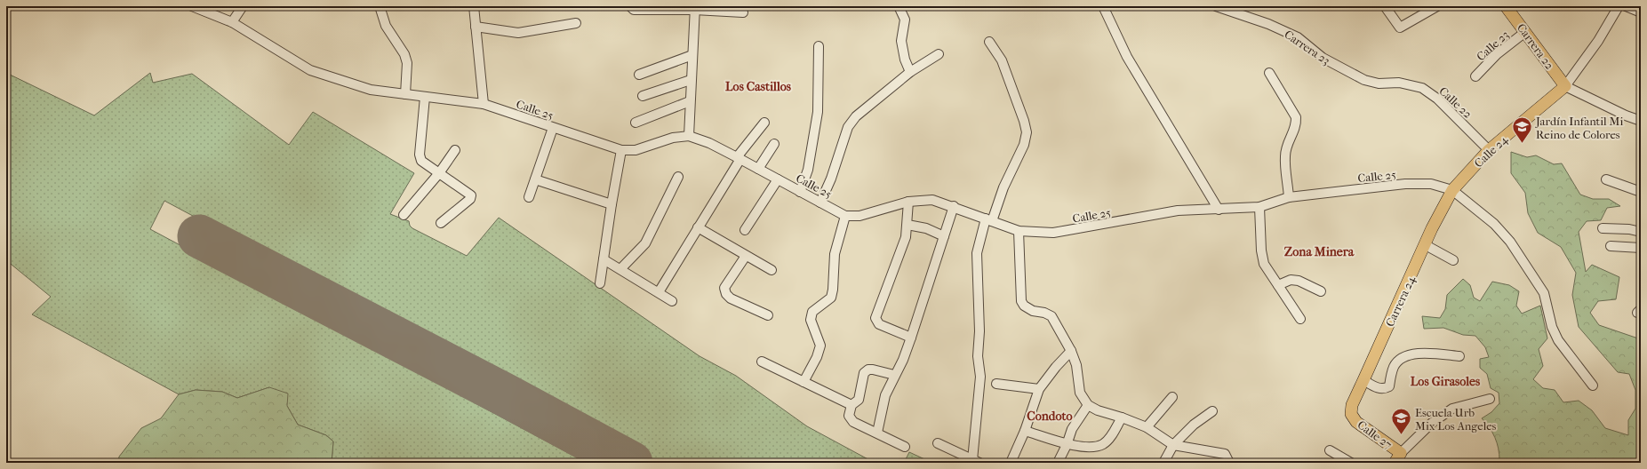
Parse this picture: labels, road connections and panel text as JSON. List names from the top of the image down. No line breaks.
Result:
{"streets":{"main road":["Carrera 22","Calle 24","Carrera 24","Calle 27"],"street":["Calle 23","Carrera 23","Calle 22","Calle 25"]},"crossings":[["Calle 23","Carrera 22"],["Carrera 22","Calle 24"],["Carrera 23","Calle 22"],["Calle 22","Calle 24"],["Calle 25","Calle 24"],["Calle 25","Carrera 24"],["Calle 24","Carrera 24"],["Carrera 24","Calle 27"]],"districts":["Los Castillos","Zona Minera","Los Girasoles","Condoto"],"places":{"school or university":["Jardín Infantil Mi Reino de Colores","Escuela Urb Mix Los Angeles"]}}
